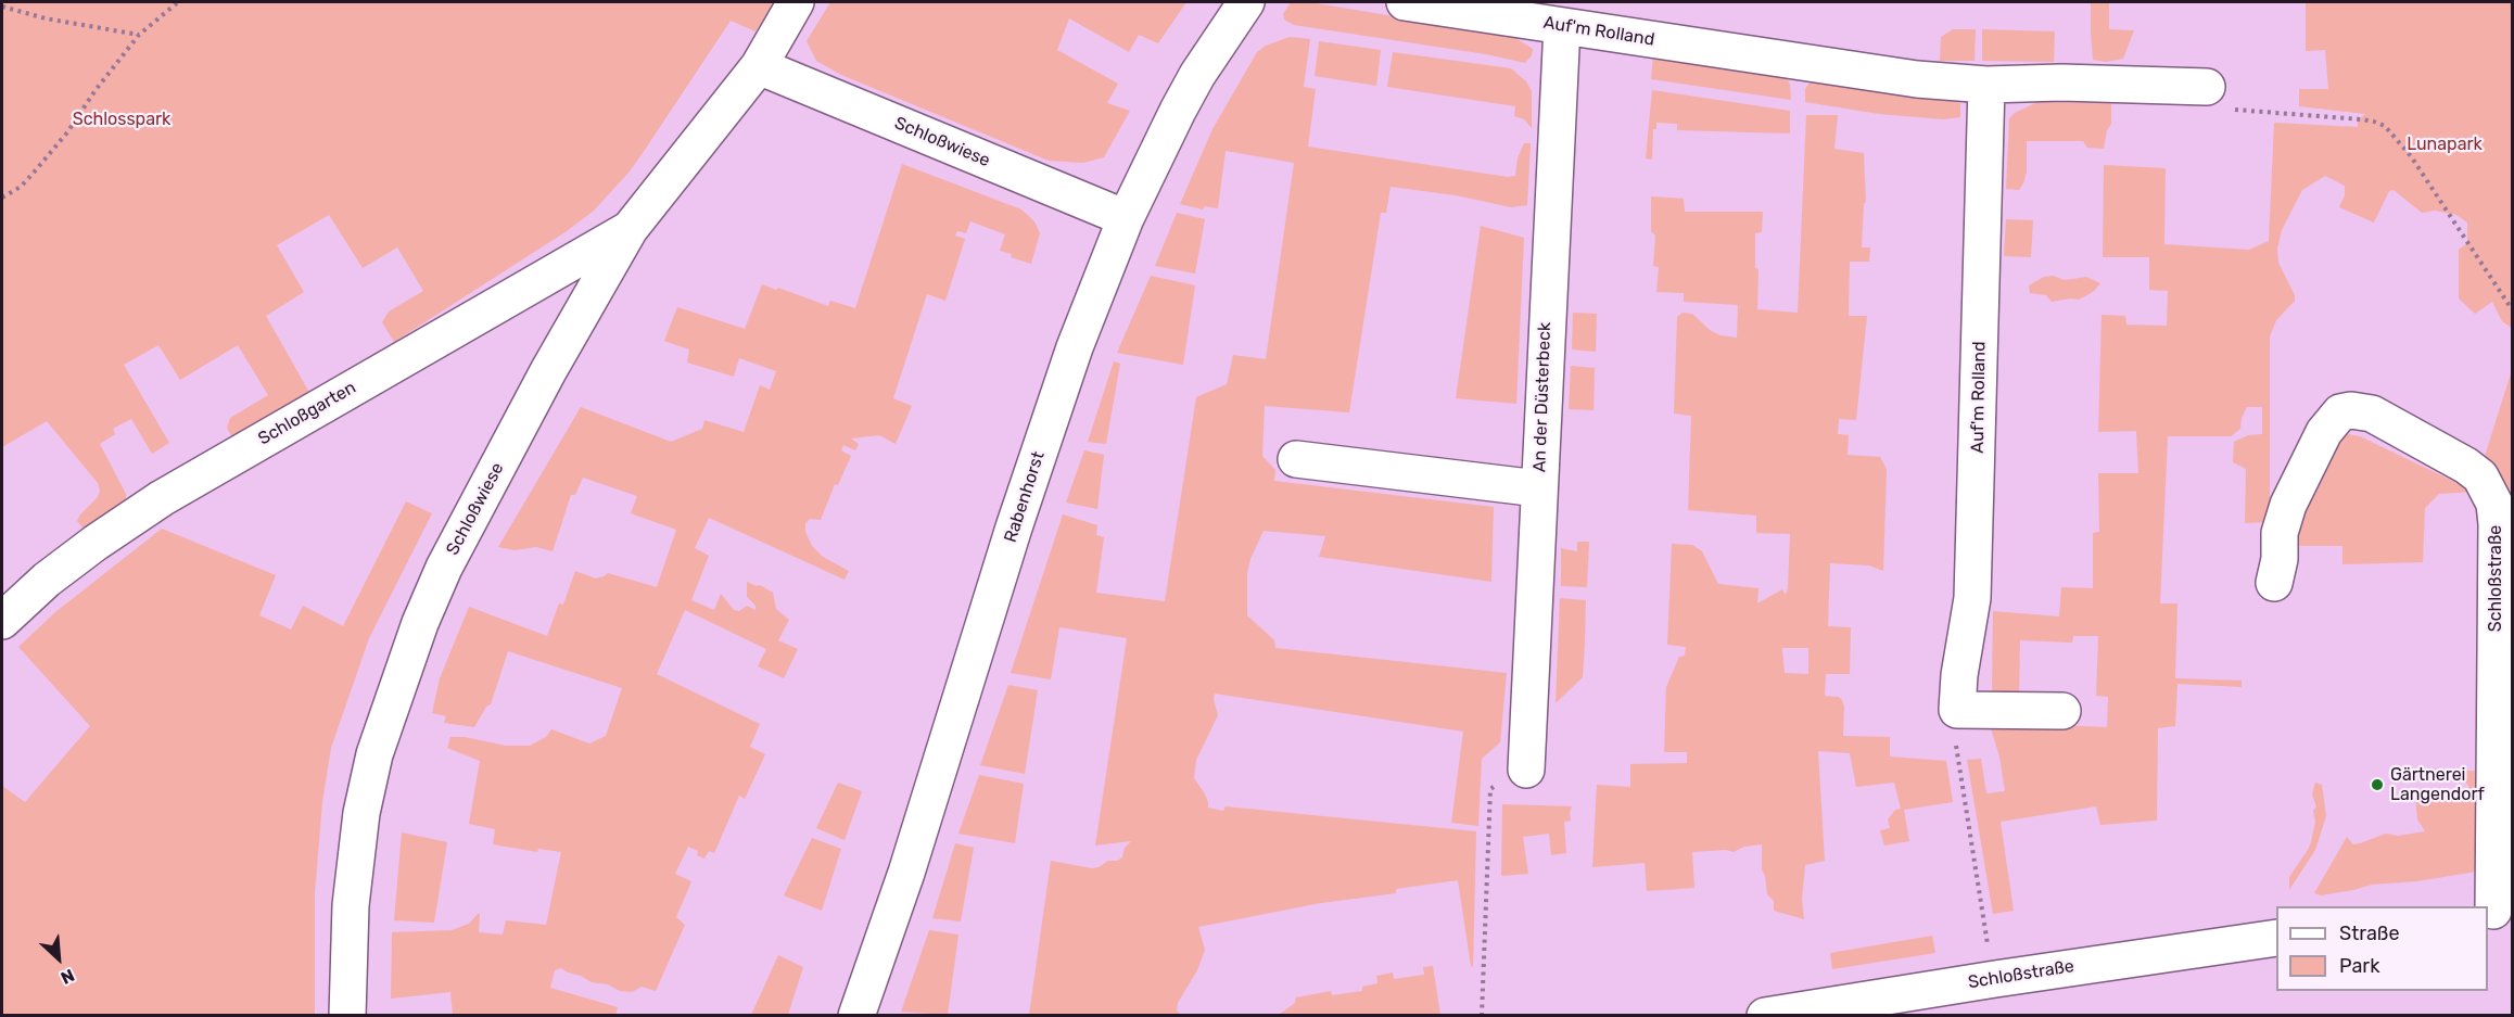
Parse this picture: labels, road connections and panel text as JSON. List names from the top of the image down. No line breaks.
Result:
{"streets":{"street":["Auf'm Rolland","Schloßwiese","An der Düsterbeck","Schloßgarten","Rabenhorst","Schloßstraße"]},"crossings":[["Auf'm Rolland","An der Düsterbeck"],["Schloßwiese","Schloßgarten"],["Schloßwiese","Rabenhorst"]],"parks":["Schlosspark","Lunapark"],"places":["Gärtnerei Langendorf"],"legend":["Straße","Park"],"north":"bottom right"}
